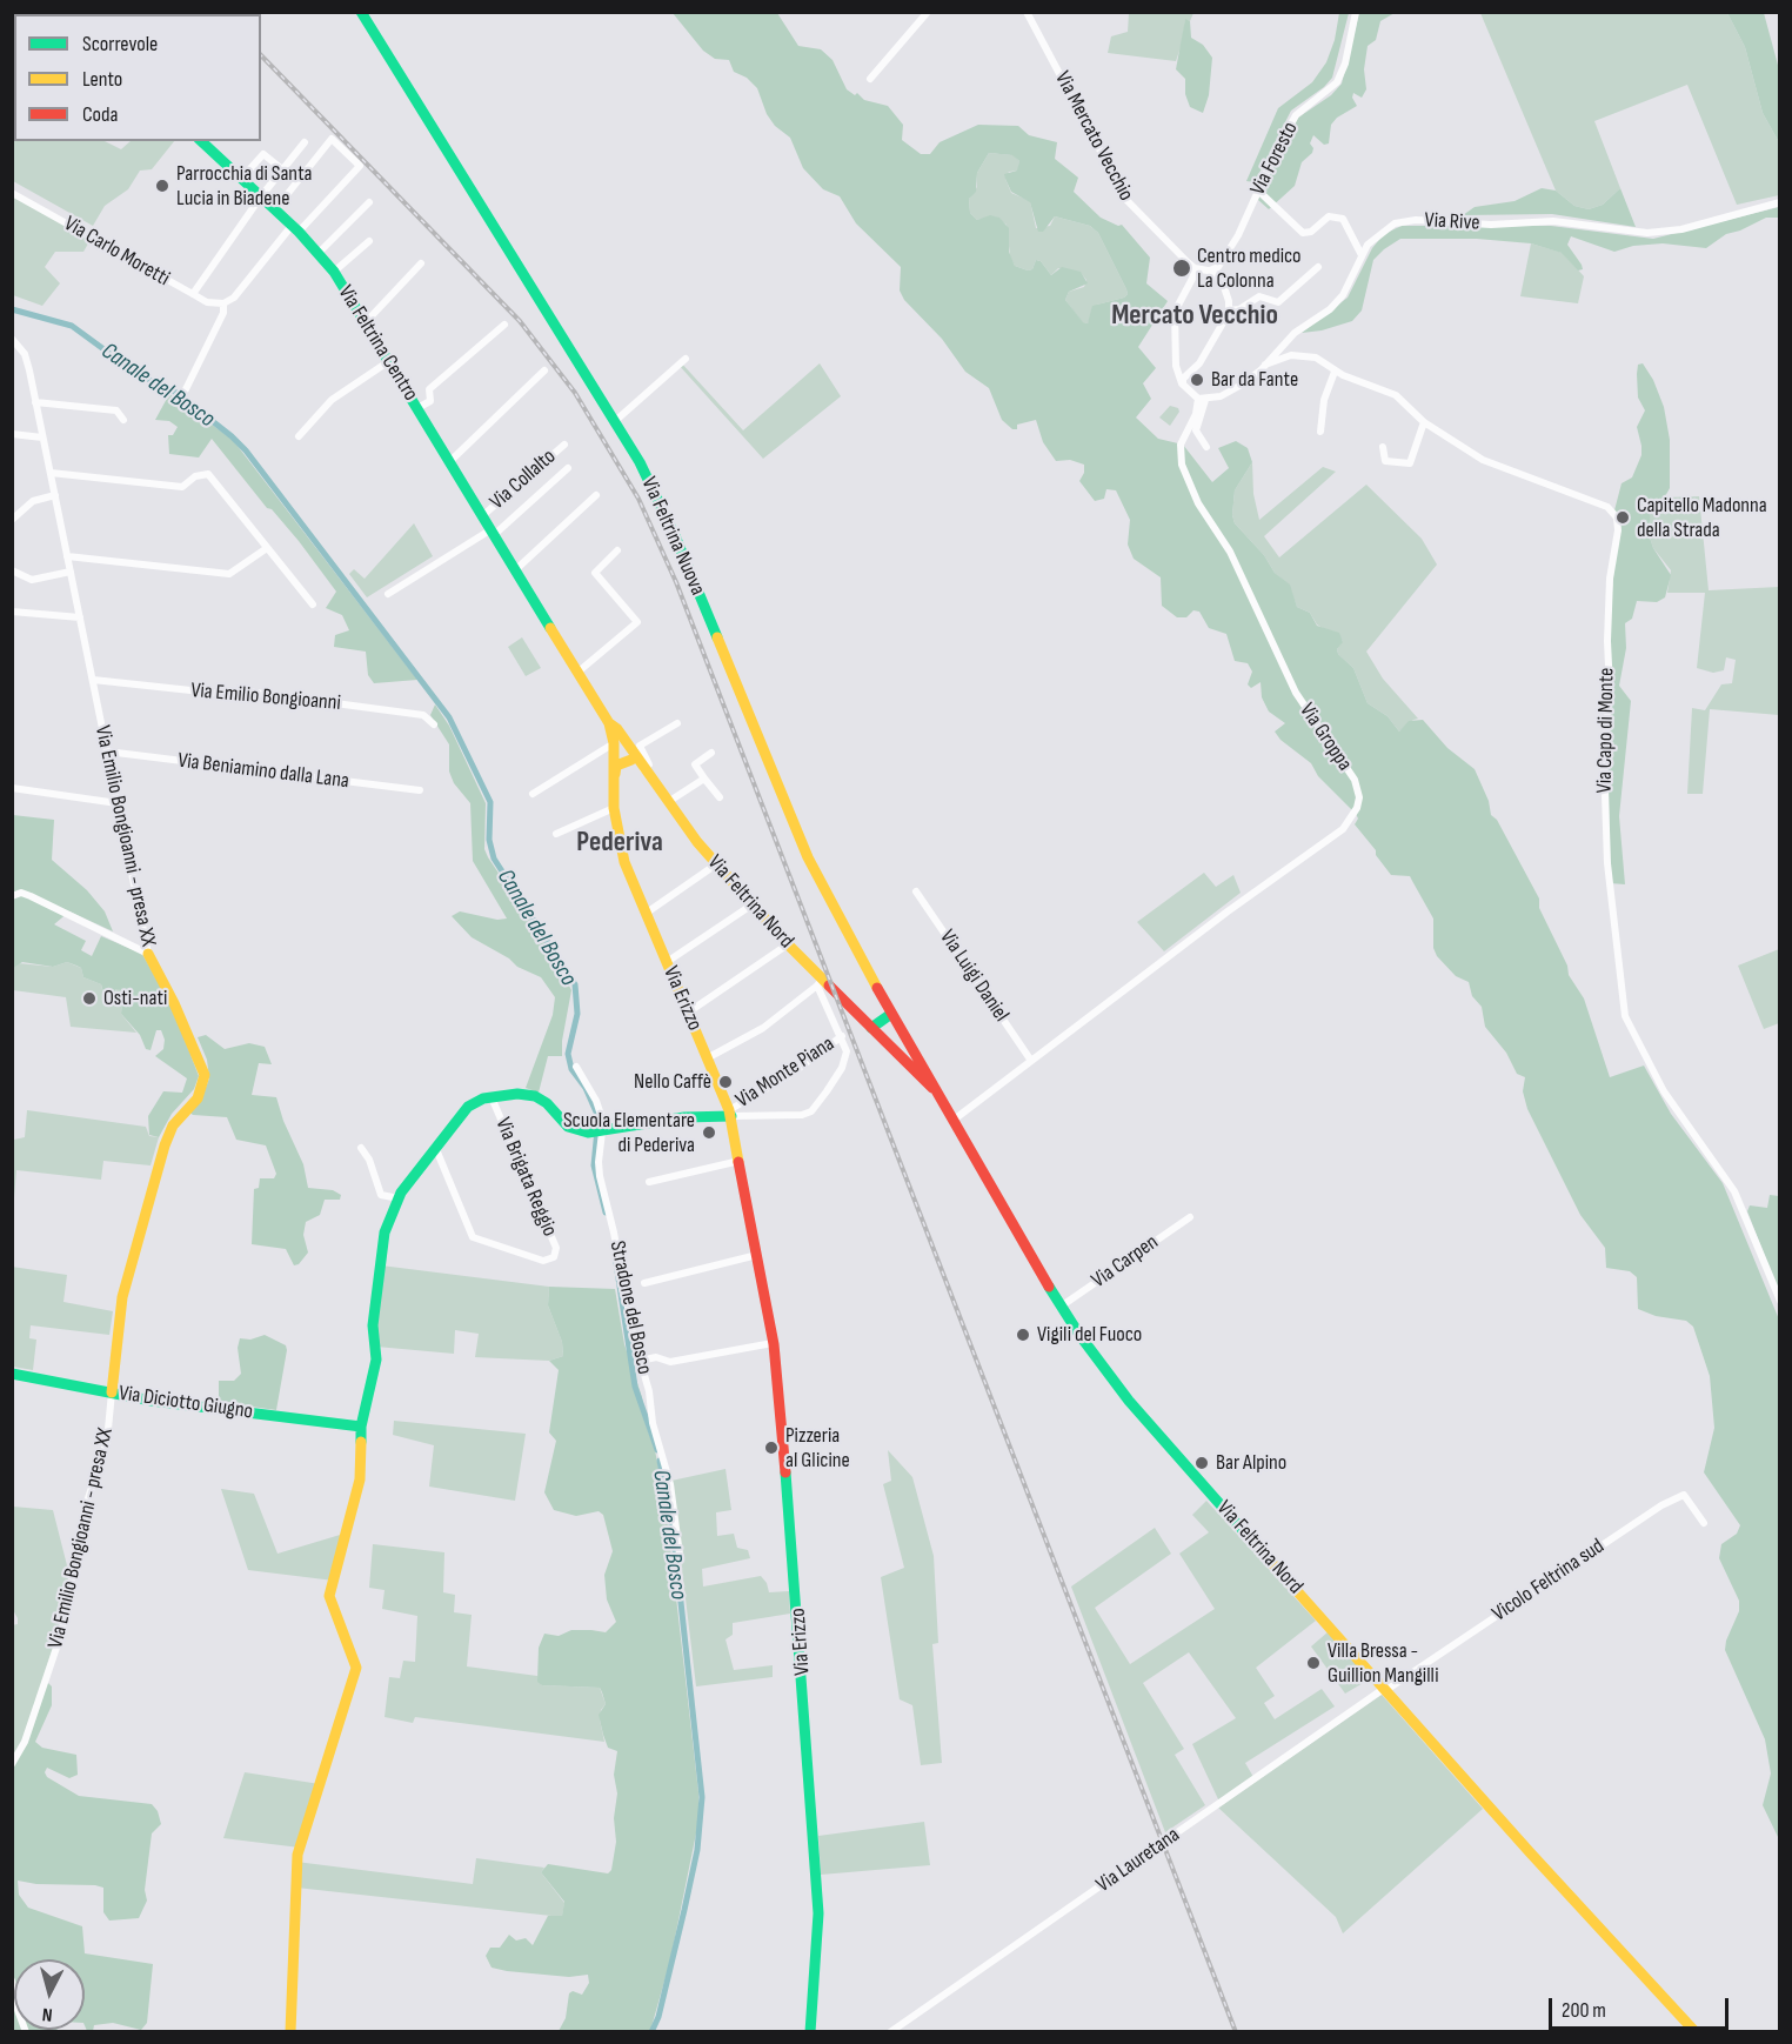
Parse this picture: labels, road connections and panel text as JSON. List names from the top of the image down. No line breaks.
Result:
{"streets":{"main road":["Via Feltrina Centro","Via Feltrina Nuova","Via Emilio Bongioanni - presa XX","Via Feltrina Nord","Via Erizzo","Via Diciotto Giugno"],"street":["Via Mercato Vecchio","Via Foresto","Via Rive","Via Carlo Moretti","Via Collalto","Via Emilio Bongioanni","Via Capo di Monte","Via Groppa","Via Beniamino dalla Lana","Via Luigi Daniel","Via Monte Piana","Via Brigata Reggio","Via Carpen","Stradone del Bosco","Vicolo Feltrina sud","Via Lauretana"]},"crossings":[["Via Mercato Vecchio","Via Foresto"],["Via Rive","Via Capo di Monte"],["Via Rive","Via Groppa"],["Via Feltrina Centro","Via Feltrina Nord"],["Via Collalto","Via Feltrina Nord"],["Via Feltrina Nuova","Via Feltrina Nord"],["Via Emilio Bongioanni","Via Emilio Bongioanni - presa XX"],["Via Groppa","Via Feltrina Nord"],["Via Groppa","Via Luigi Daniel"],["Via Beniamino dalla Lana","Via Emilio Bongioanni - presa XX"],["Via Emilio Bongioanni - presa XX","Via Diciotto Giugno"],["Via Feltrina Nord","Via Erizzo"],["Via Feltrina Nord","Via Carpen"],["Via Feltrina Nord","Vicolo Feltrina sud"],["Via Feltrina Nord","Via Lauretana"],["Via Erizzo","Via Monte Piana"],["Vicolo Feltrina sud","Via Lauretana"]],"districts":["Mercato Vecchio","Pederiva"],"water":["Canale del Bosco"],"places":["Parrocchia di Santa Lucia in Biadene","Centro medico La Colonna","Bar da Fante","Capitello Madonna della Strada","Osti-nati","Nello Caffè","Scuola Elementare di Pederiva","Vigili del Fuoco","Pizzeria al Glicine","Bar Alpino","Villa Bressa - Guillion Mangilli"],"legend":["Scorrevole","Lento","Coda"],"scale_bar":"200 m","north":"bottom"}
